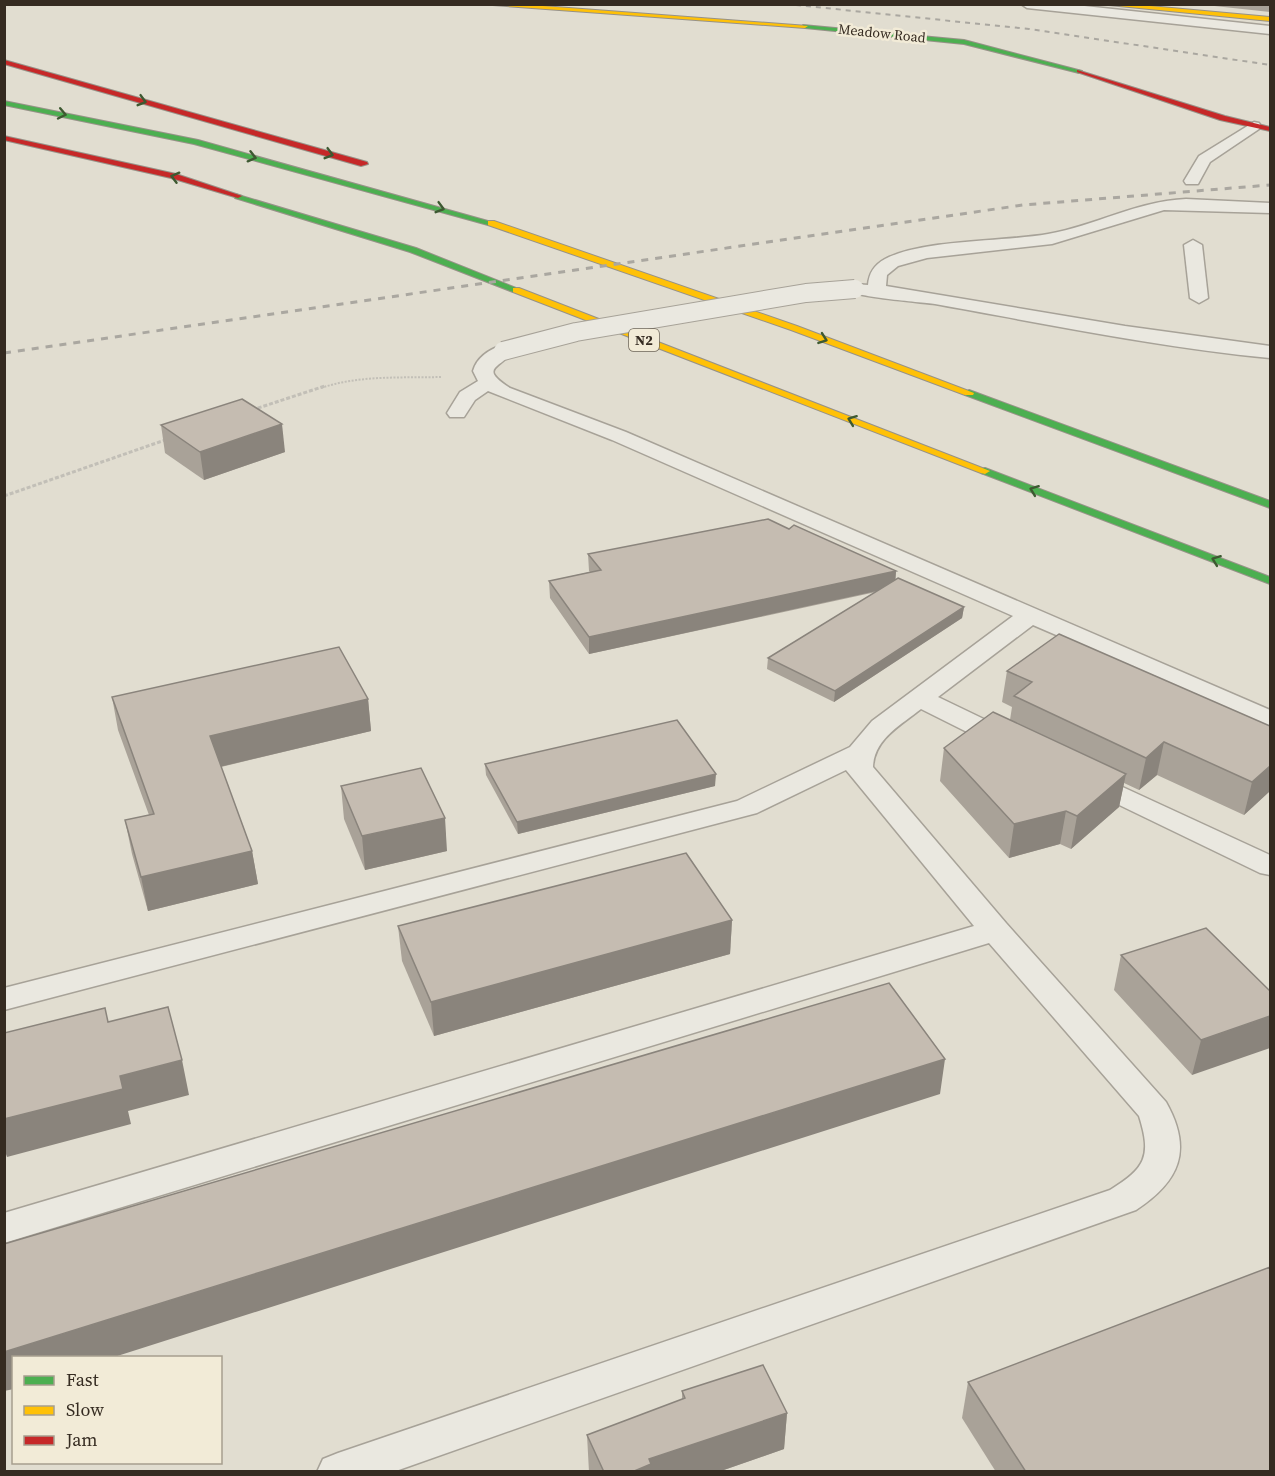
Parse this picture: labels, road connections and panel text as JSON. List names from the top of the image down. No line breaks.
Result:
{"streets":{"main road":["Meadow Road","N2"]},"legend":["Fast","Slow","Jam"]}
